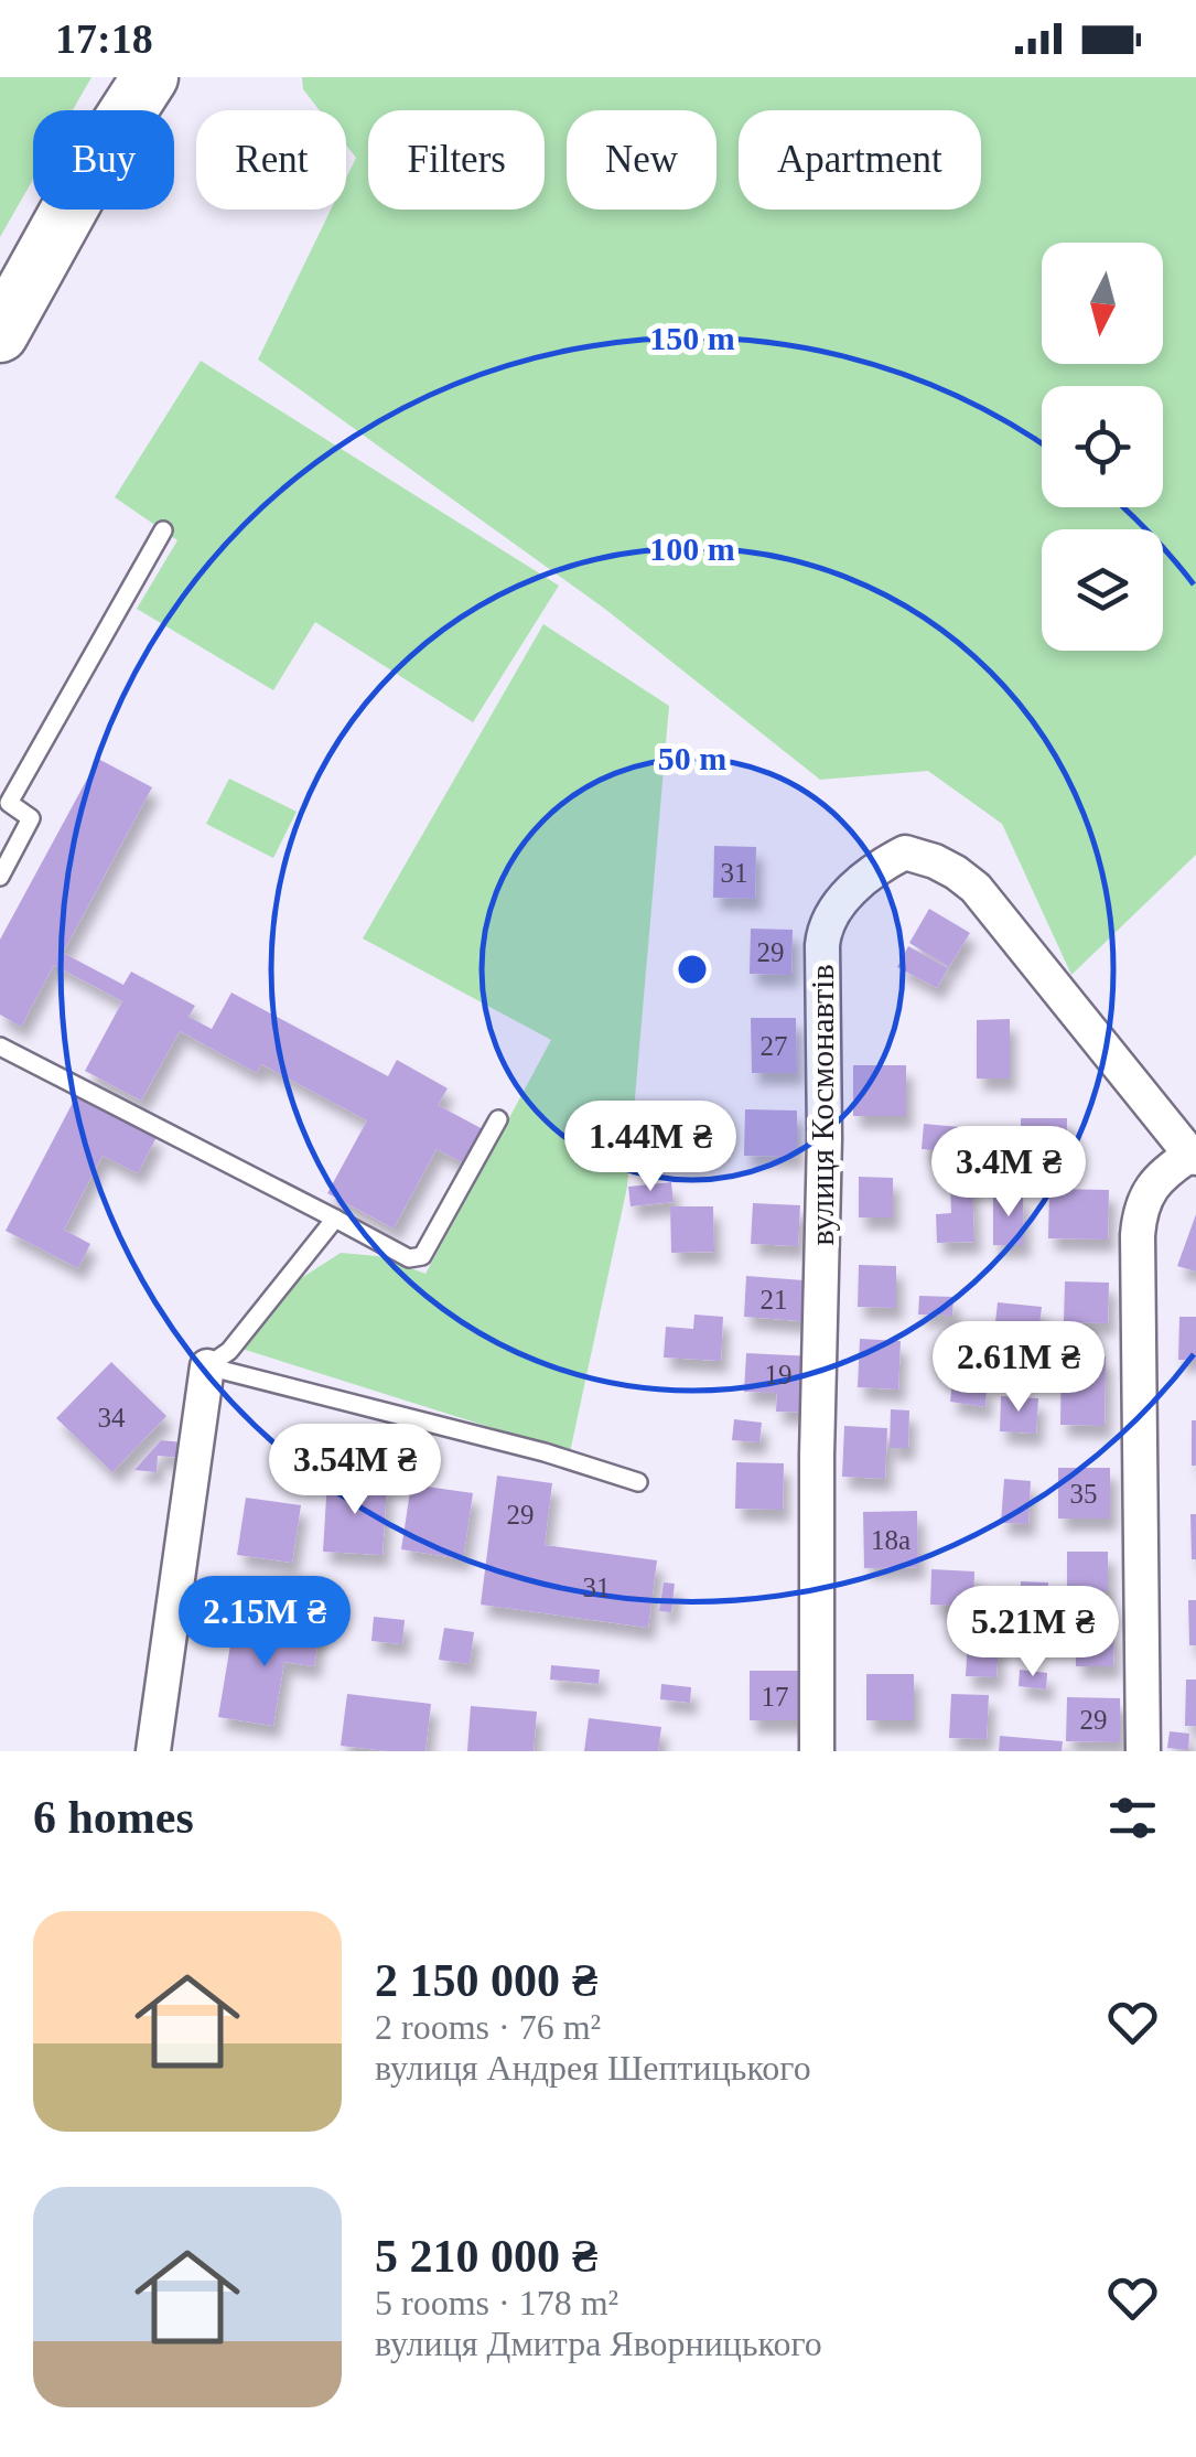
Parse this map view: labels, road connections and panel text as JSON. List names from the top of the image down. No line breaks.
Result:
{"streets":{"street":["вулиця Космонавтів"]},"house_numbers":["31","29","27","21","19","34","35","29","18а","31","17","29"],"north":"bottom","page":{"status":"17:18","chip":["Buy","Rent","Filters","New","Apartment"],"price":["1.44M ₴","3.4M ₴","2.61M ₴","3.54M ₴","2.15M ₴","5.21M ₴"],"heading":"6 homes","list":[{"name":"2 150 000 ₴","note":"2 rooms · 76 m² · вулиця Андрея Шептицького"},{"name":"5 210 000 ₴","note":"5 rooms · 178 m² · вулиця Дмитра Яворницького"}]},"rings":["150 m","100 m","50 m"]}
